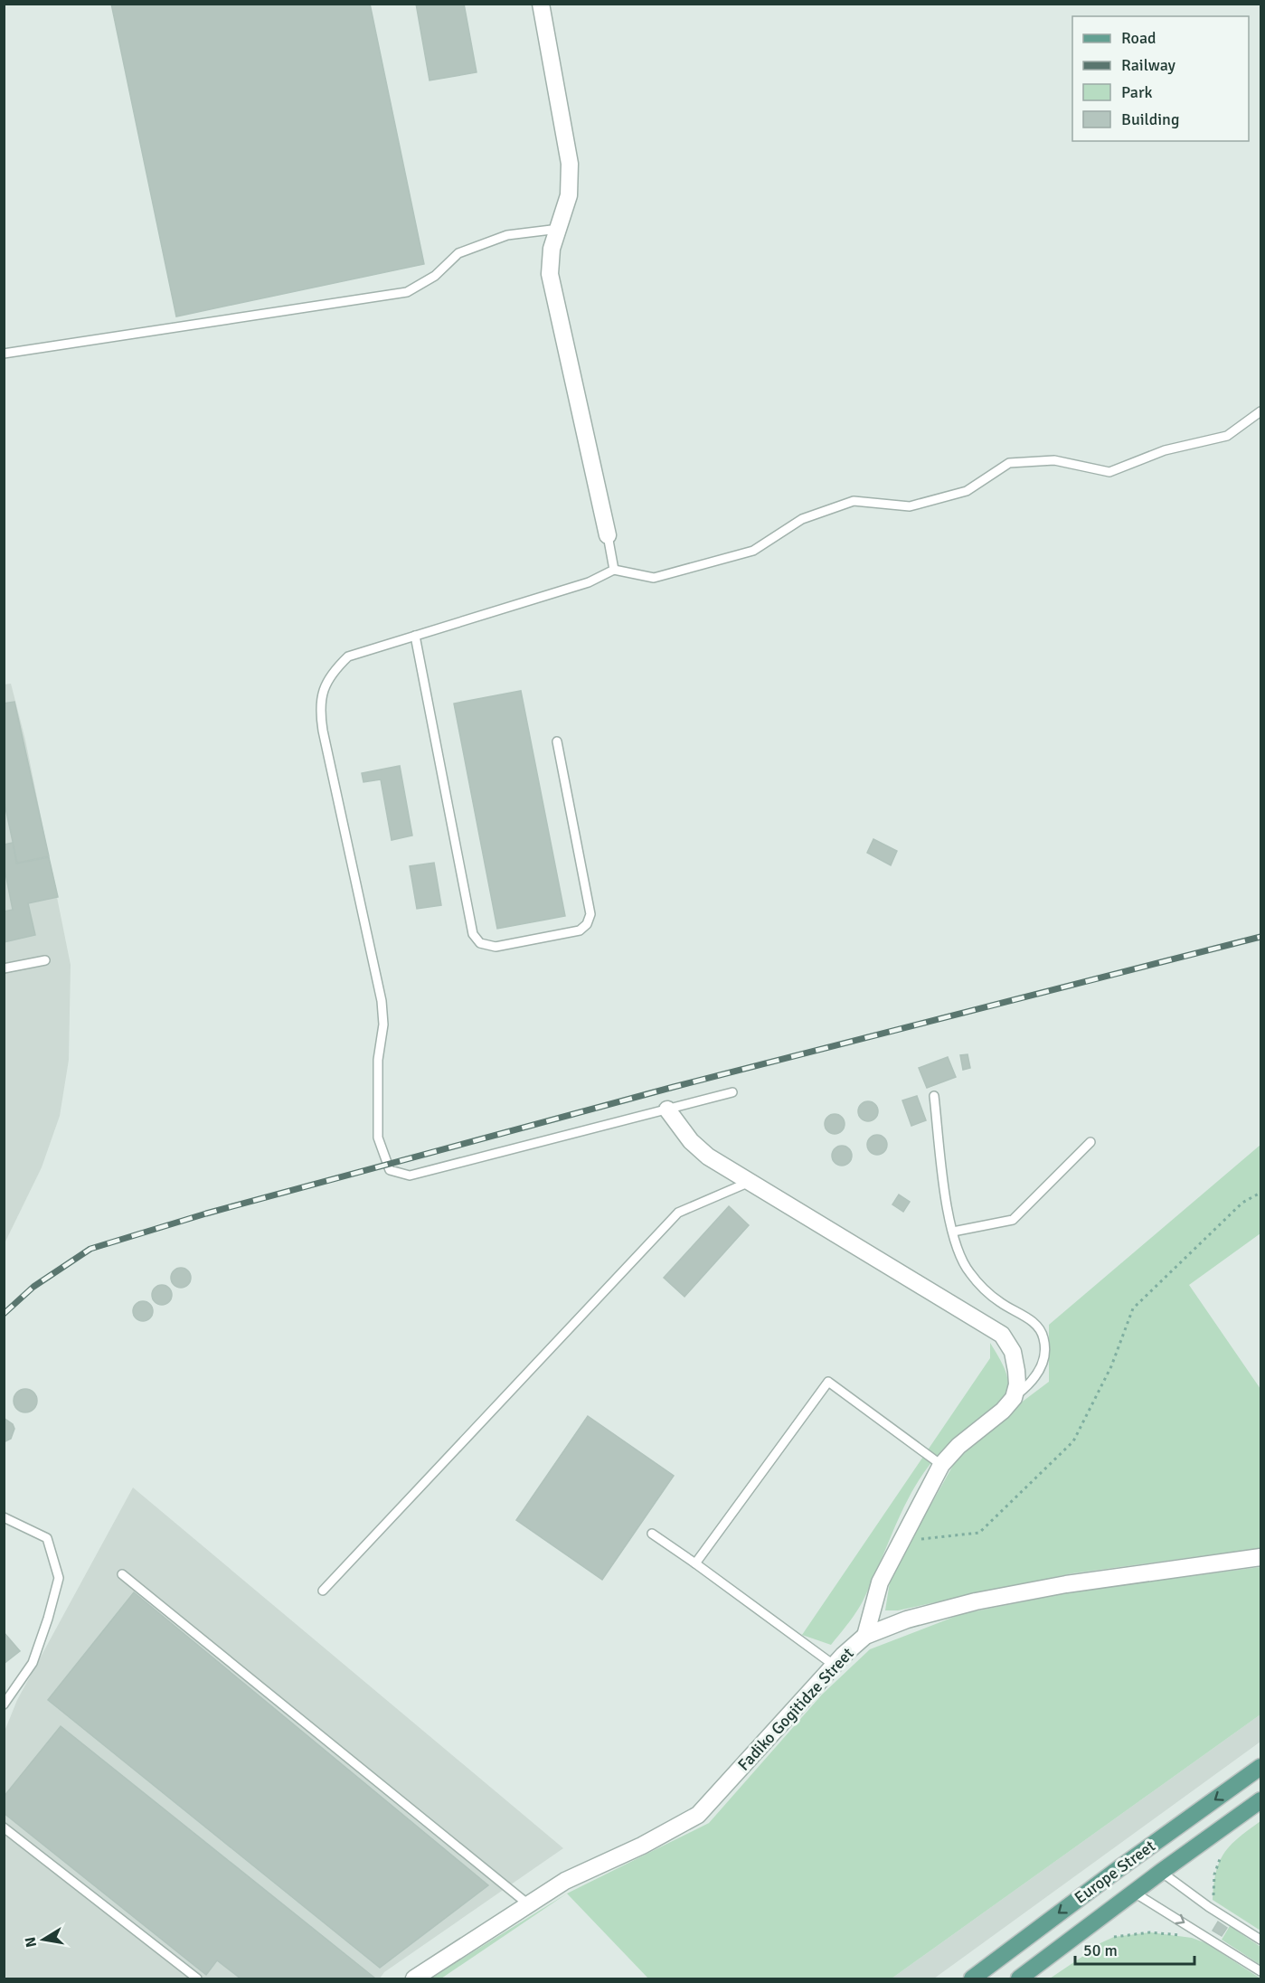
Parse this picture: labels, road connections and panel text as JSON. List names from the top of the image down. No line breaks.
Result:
{"streets":{"main road":["Europe Street"],"street":["Fadiko Gogitidze Street"]},"legend":["Road","Railway","Park","Building"],"scale_bar":"50 m","north":"left"}
